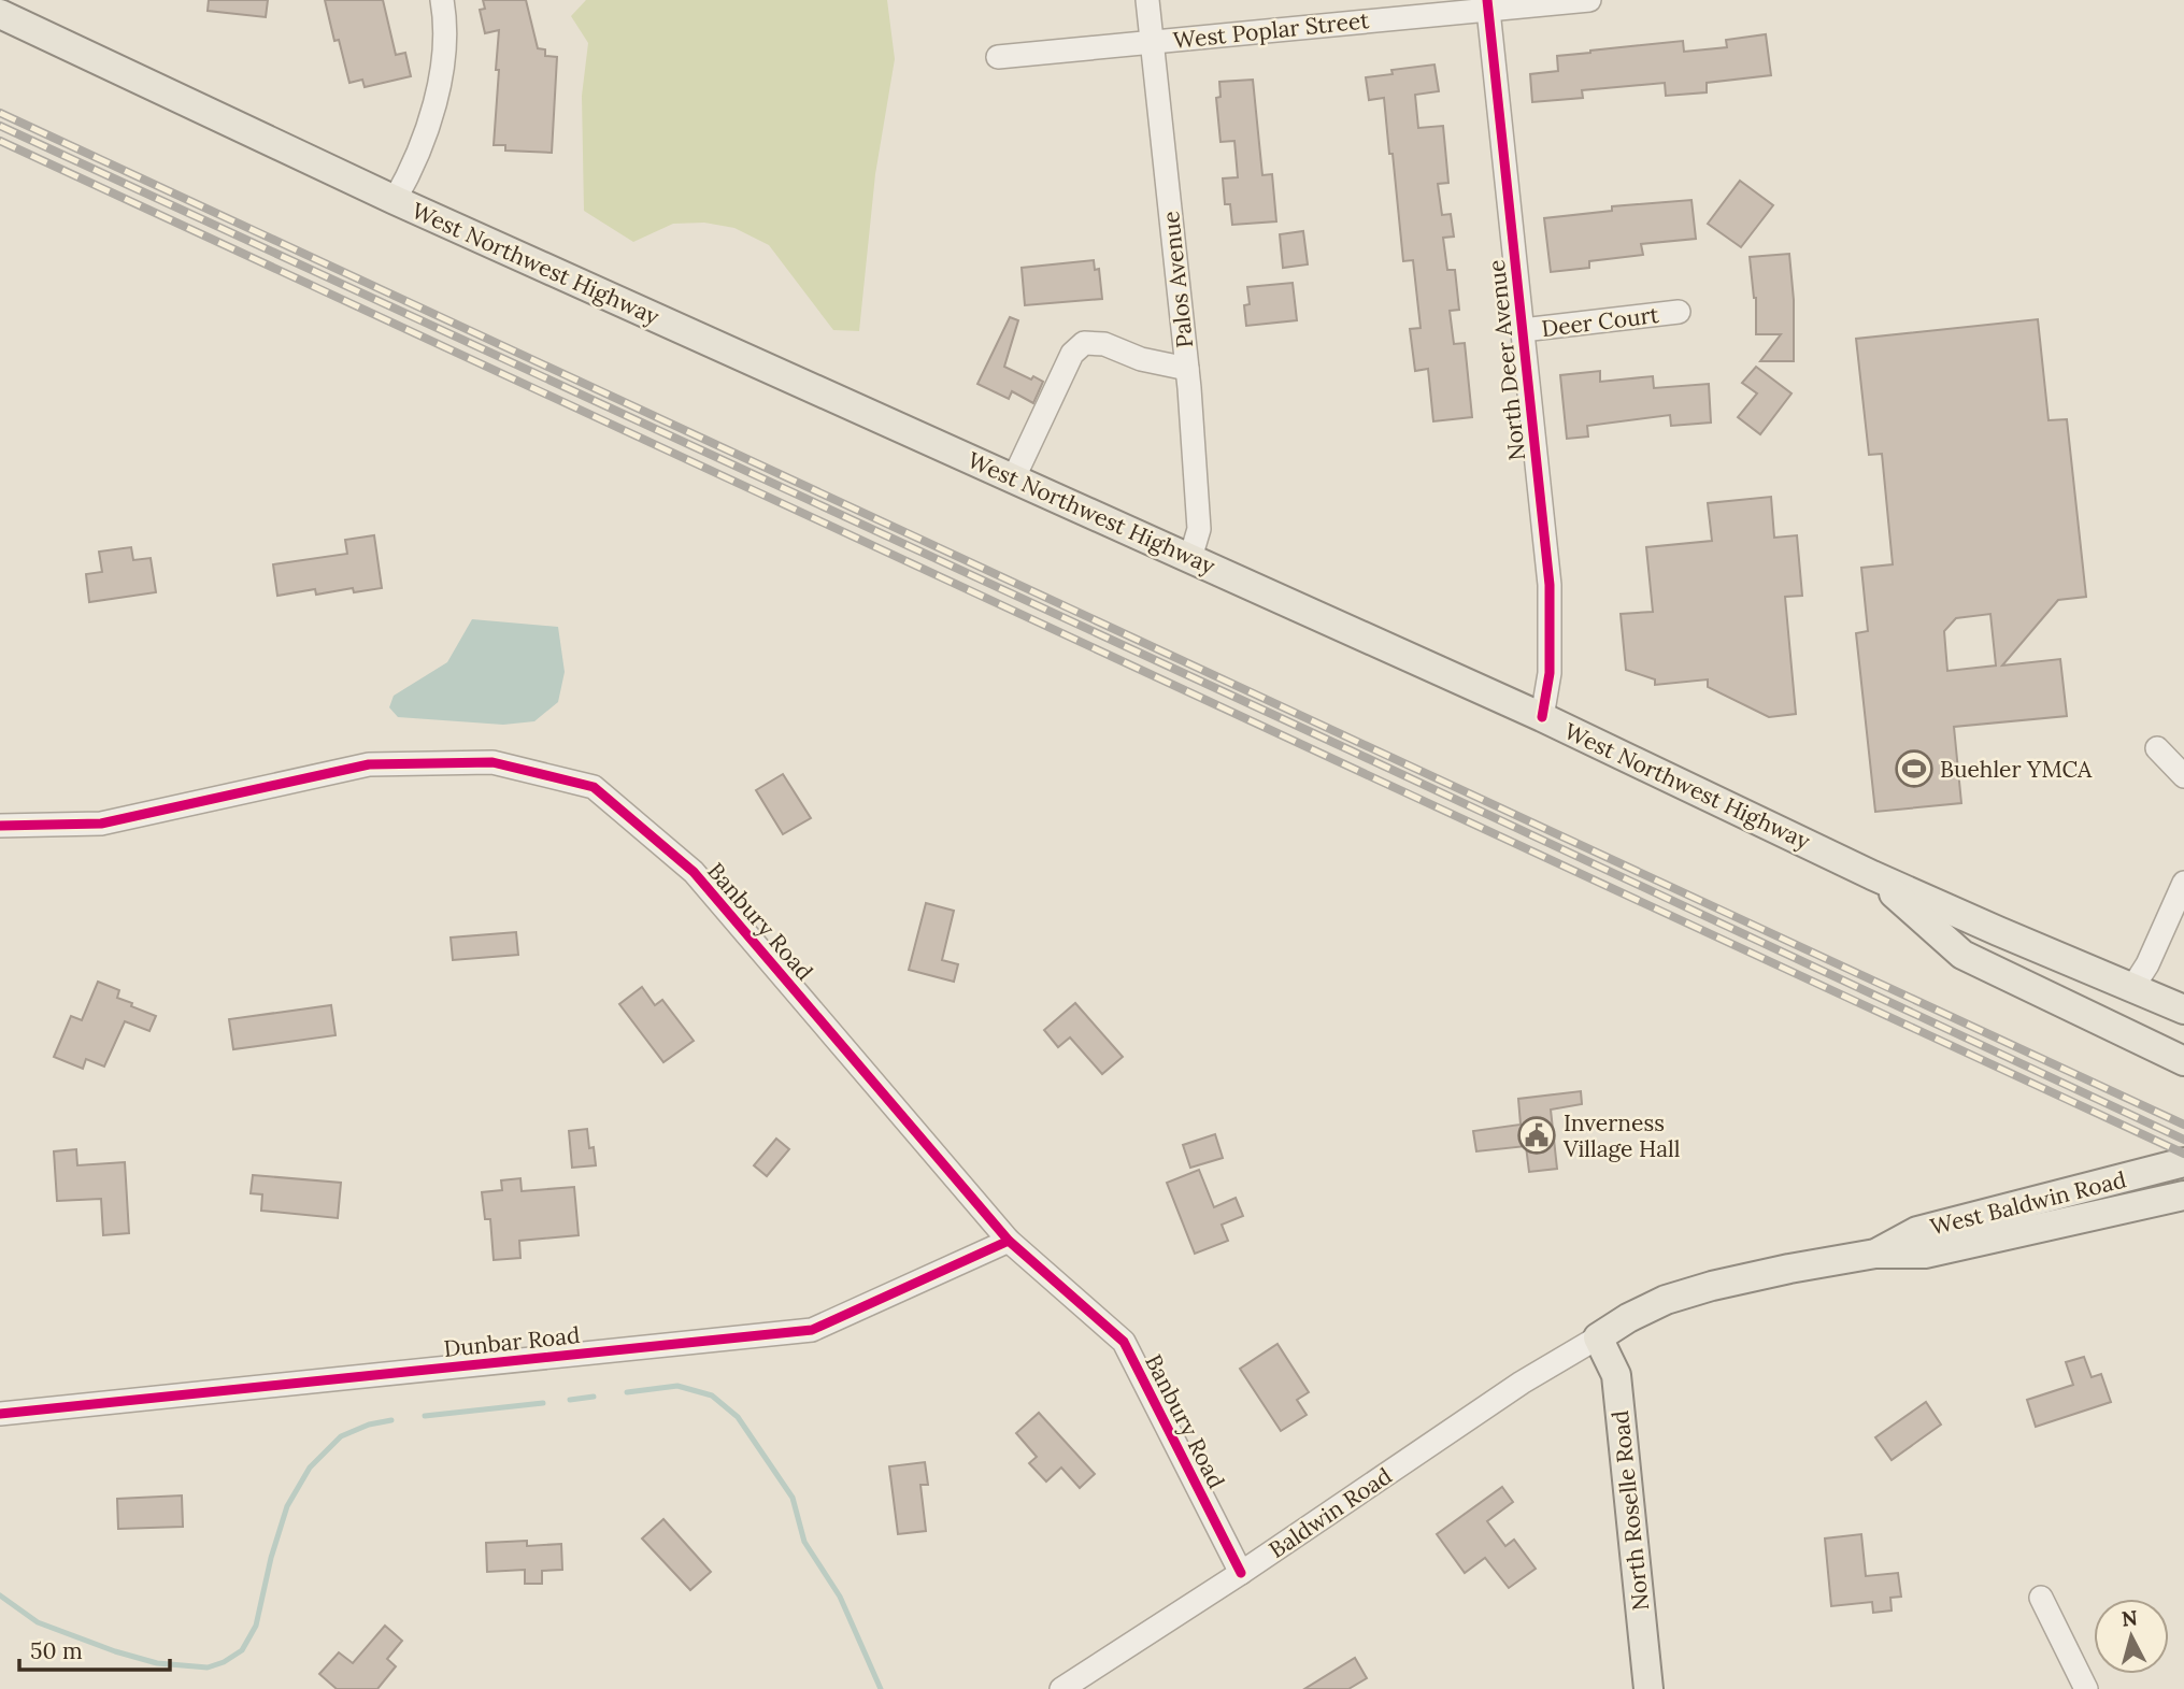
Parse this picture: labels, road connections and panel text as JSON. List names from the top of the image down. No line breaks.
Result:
{"streets":{"main road":["West Northwest Highway","West Baldwin Road","North Roselle Road"],"street":["West Poplar Street","Palos Avenue","Deer Court","North Deer Avenue","Banbury Road","Dunbar Road","Baldwin Road"]},"crossings":[["West Poplar Street","Palos Avenue"],["West Poplar Street","North Deer Avenue"],["West Northwest Highway","Palos Avenue"],["West Northwest Highway","North Deer Avenue"],["Deer Court","North Deer Avenue"],["Banbury Road","Dunbar Road"],["Banbury Road","Baldwin Road"],["West Baldwin Road","North Roselle Road"],["West Baldwin Road","Baldwin Road"],["North Roselle Road","Baldwin Road"]],"places":{"sports":["Buehler YMCA"],"public building":["Inverness Village Hall"]},"scale_bar":"50 m","north":"top"}
